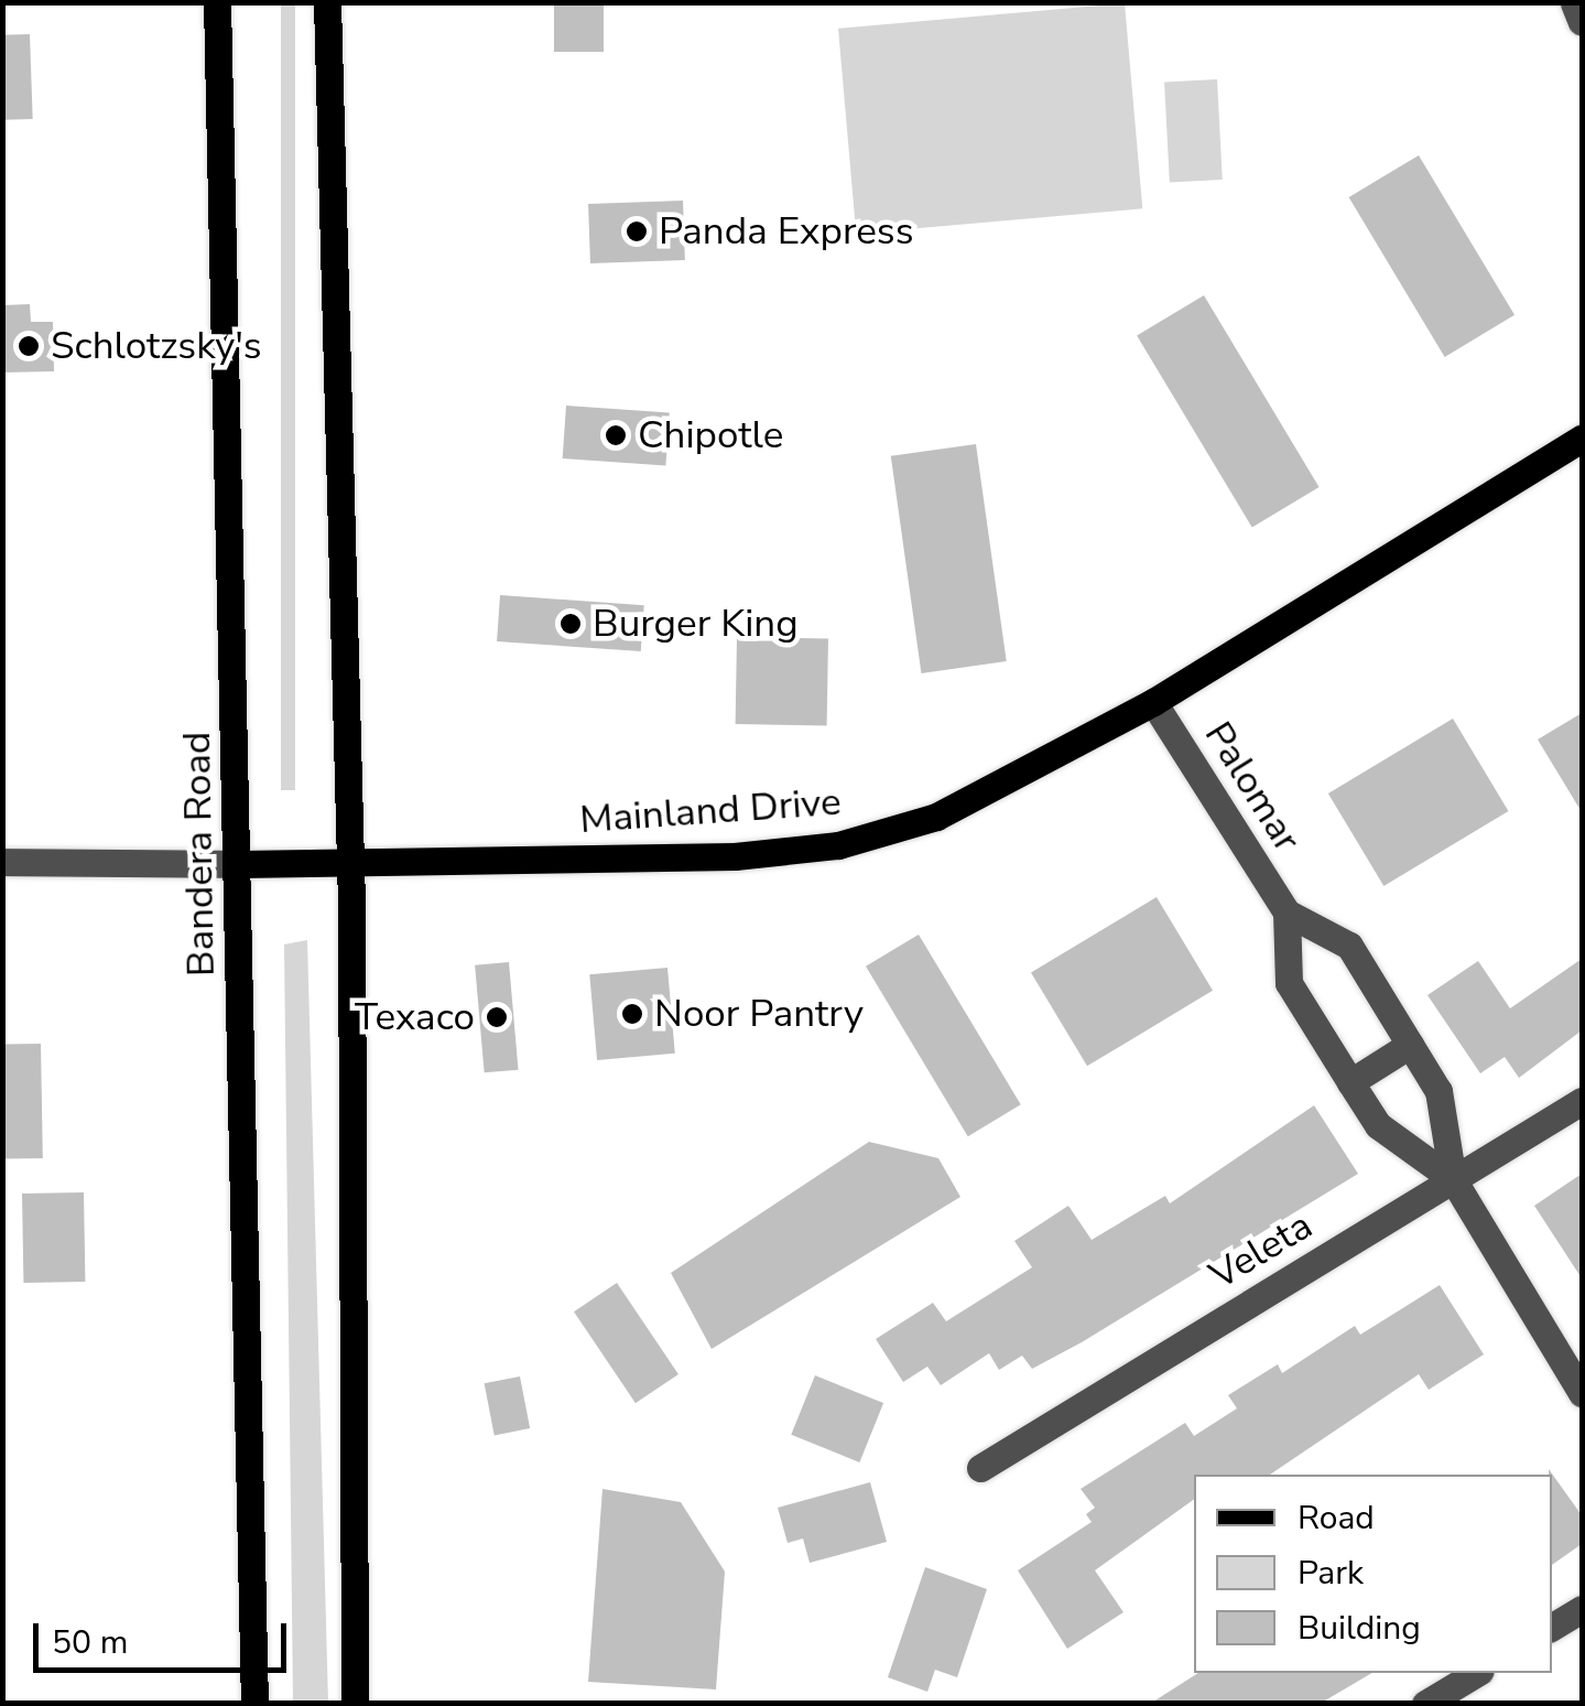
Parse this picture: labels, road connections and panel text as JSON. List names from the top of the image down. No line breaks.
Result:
{"streets":{"main road":["Mainland Drive","Bandera Road"],"street":["Palomar","Veleta"]},"crossings":[["Palomar","Mainland Drive"],["Palomar","Veleta"],["Mainland Drive","Bandera Road"]],"places":["Panda Express","Schlotzsky's","Chipotle","Burger King","Noor Pantry","Texaco"],"legend":["Road","Park","Building"],"scale_bar":"50 m"}
